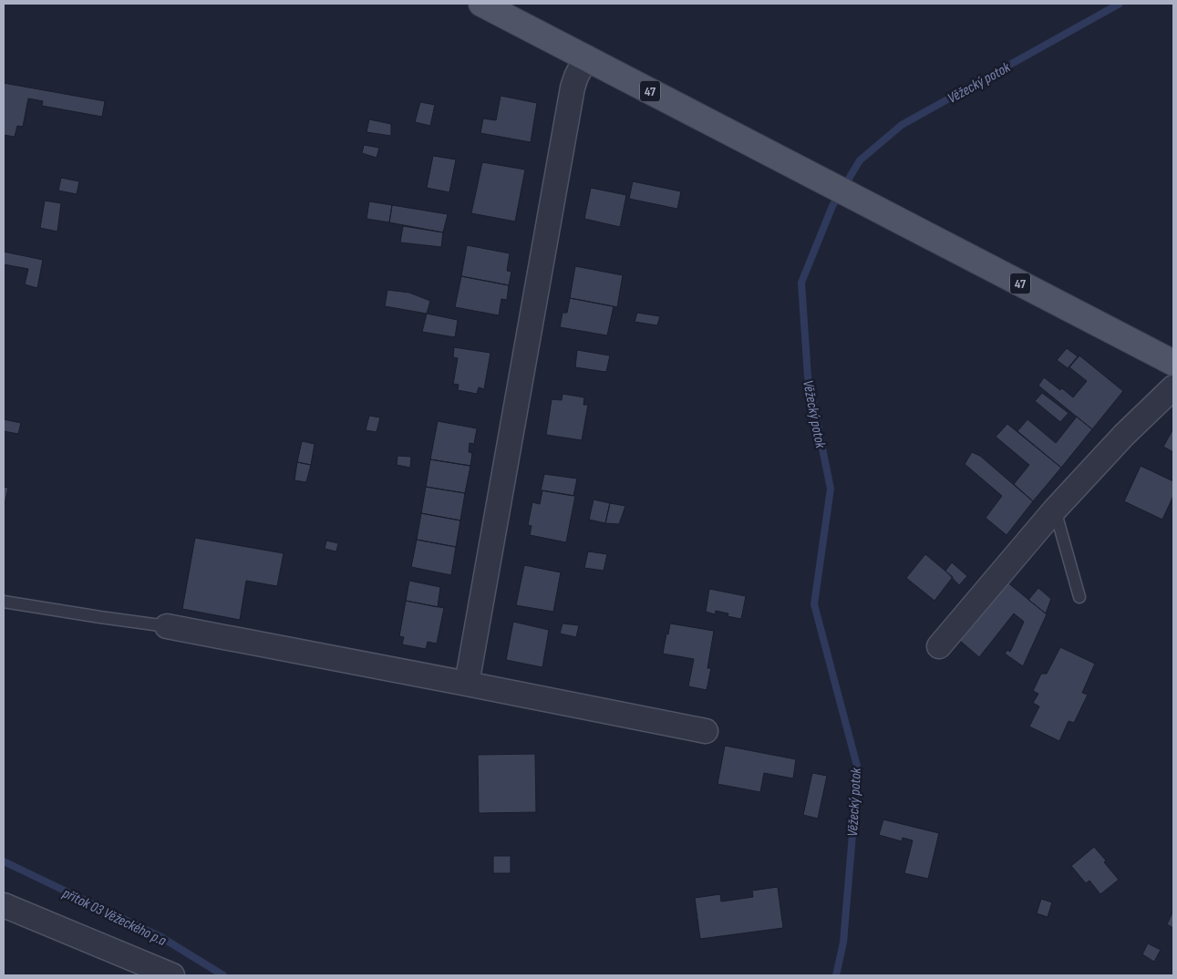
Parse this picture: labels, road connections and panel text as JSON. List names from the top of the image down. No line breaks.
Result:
{"streets":{"main road":["47"]},"water":["Věžecký potok","přítok 03 Věžeckého p.a"]}
